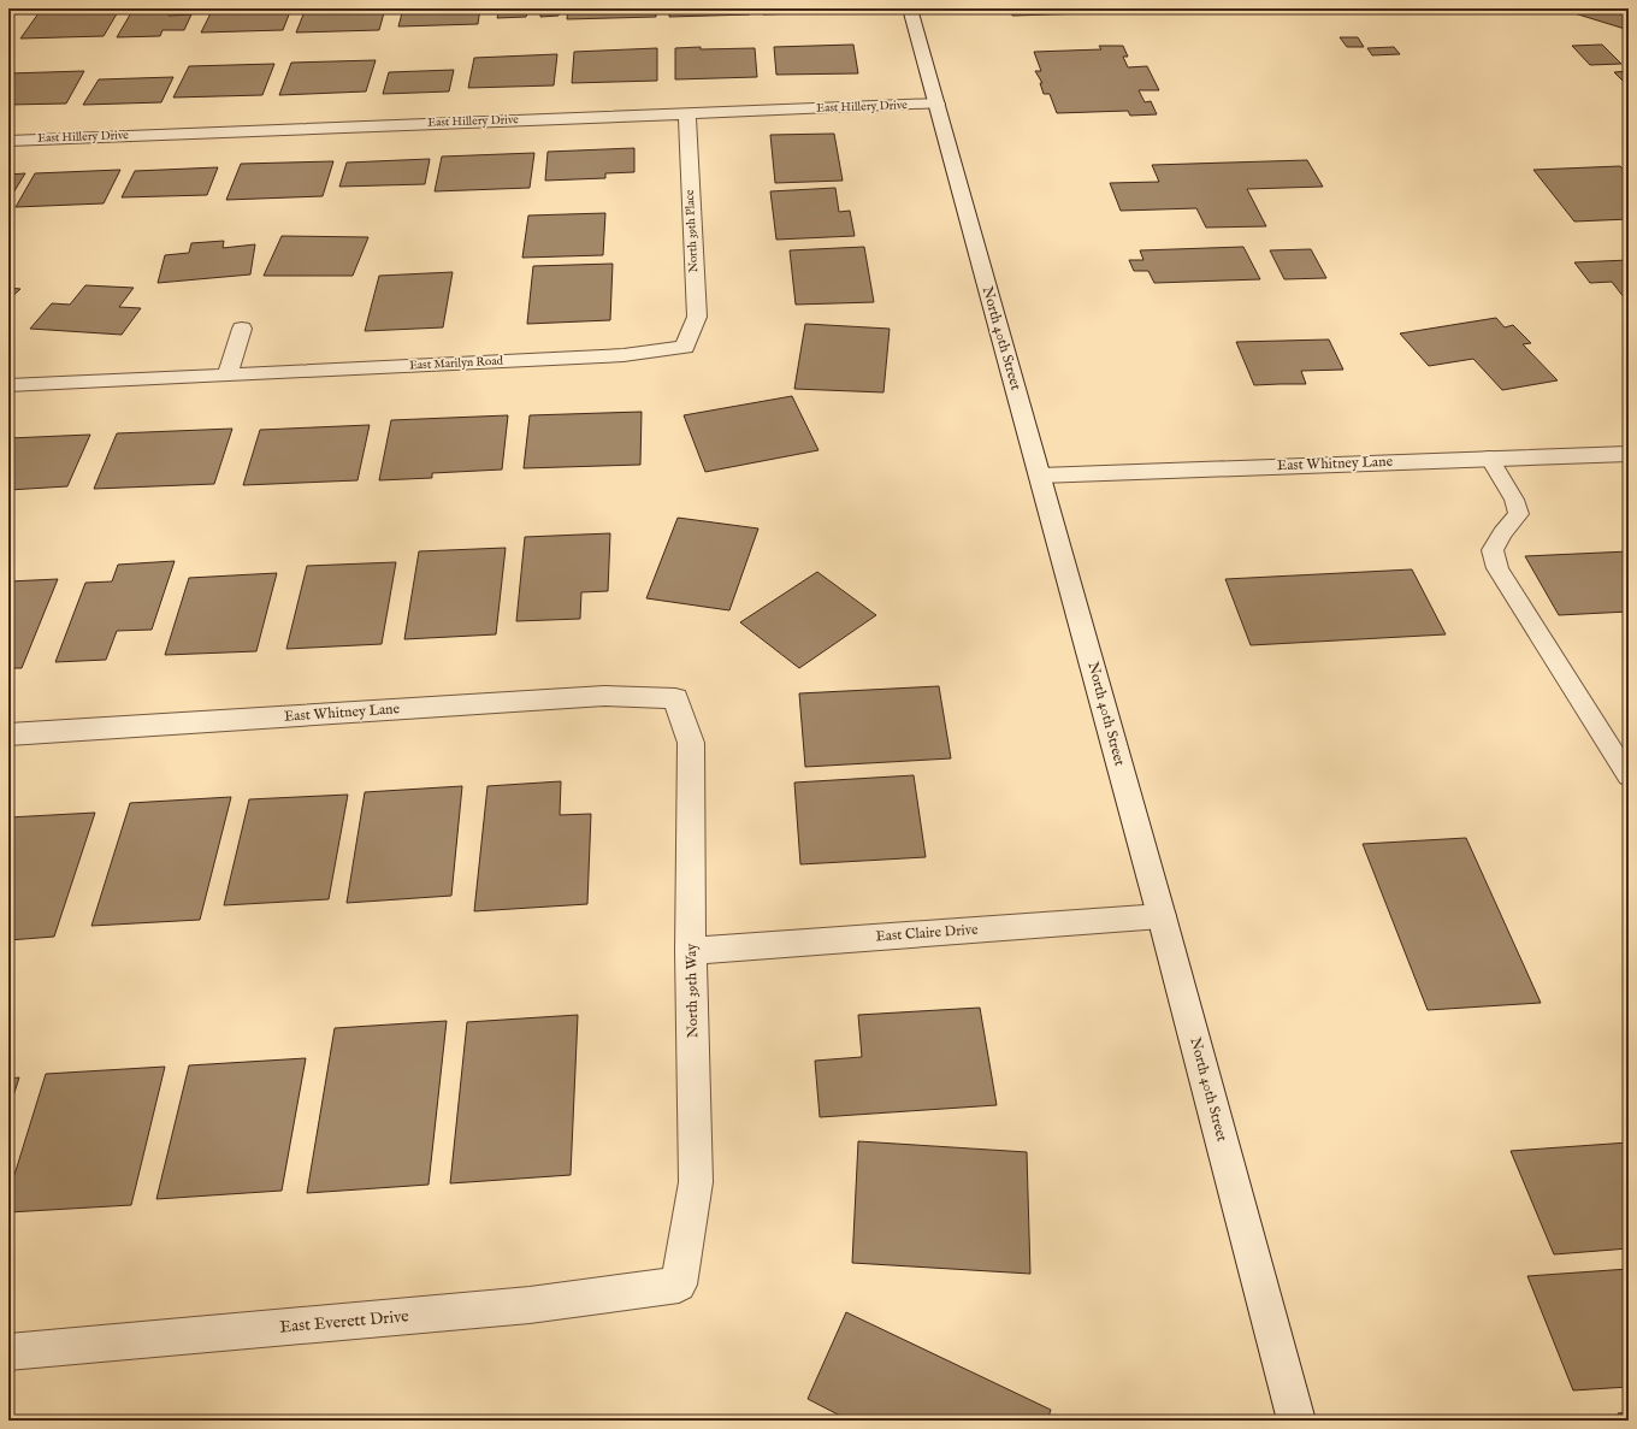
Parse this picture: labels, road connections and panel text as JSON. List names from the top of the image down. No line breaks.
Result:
{"streets":{"street":["East Hillery Drive","North 39th Place","North 40th Street","East Marilyn Road","East Whitney Lane","East Claire Drive","North 39th Way","East Everett Drive"]},"crossings":[["East Hillery Drive","North 39th Place"],["East Hillery Drive","North 40th Street"],["North 39th Place","East Marilyn Road"],["North 40th Street","East Whitney Lane"],["North 40th Street","East Claire Drive"],["East Whitney Lane","North 39th Way"],["East Claire Drive","North 39th Way"],["North 39th Way","East Everett Drive"]]}
